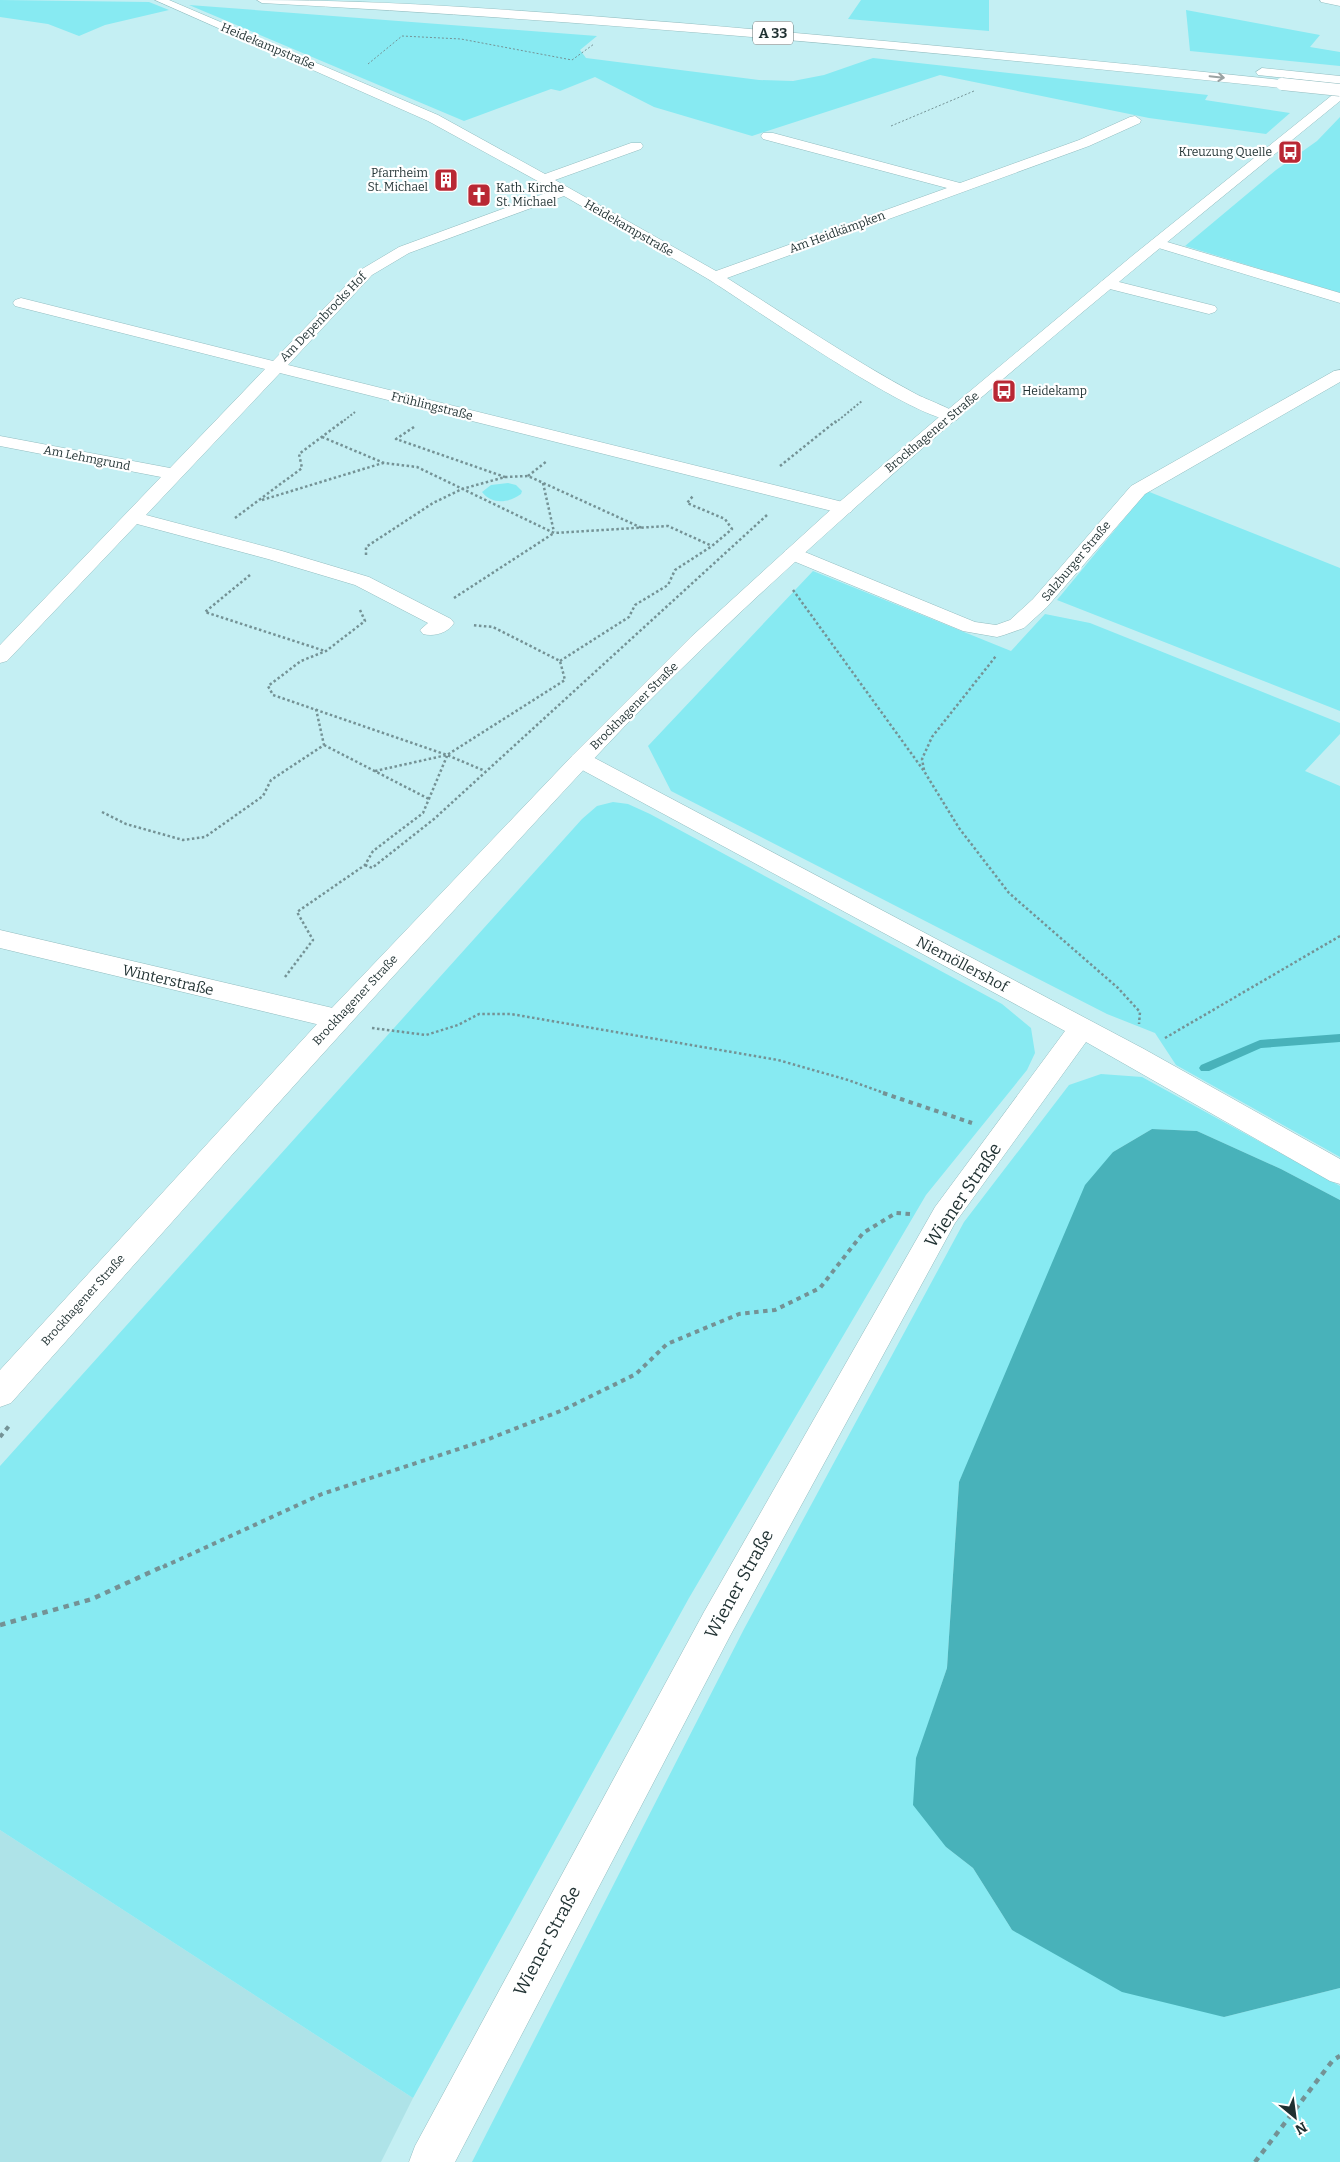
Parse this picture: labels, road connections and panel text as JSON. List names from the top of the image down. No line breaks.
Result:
{"streets":{"main road":["A 33","Heidekampstraße","Am Heidkämpken","Am Depenbrocks Hof","Frühlingstraße","Brockhagener Straße","Am Lehmgrund","Salzburger Straße","Niemöllershof","Winterstraße","Wiener Straße"]},"crossings":[["Heidekampstraße","Am Heidkämpken"],["Heidekampstraße","Am Depenbrocks Hof"],["Heidekampstraße","Brockhagener Straße"],["Am Depenbrocks Hof","Frühlingstraße"],["Am Depenbrocks Hof","Am Lehmgrund"],["Frühlingstraße","Brockhagener Straße"],["Brockhagener Straße","Niemöllershof"],["Brockhagener Straße","Winterstraße"],["Niemöllershof","Wiener Straße"]],"places":{"bus stop":["Kreuzung Quelle","Heidekamp"],"building":["Pfarrheim St. Michael"],"church":["Kath. Kirche St. Michael"]},"north":"bottom right"}
